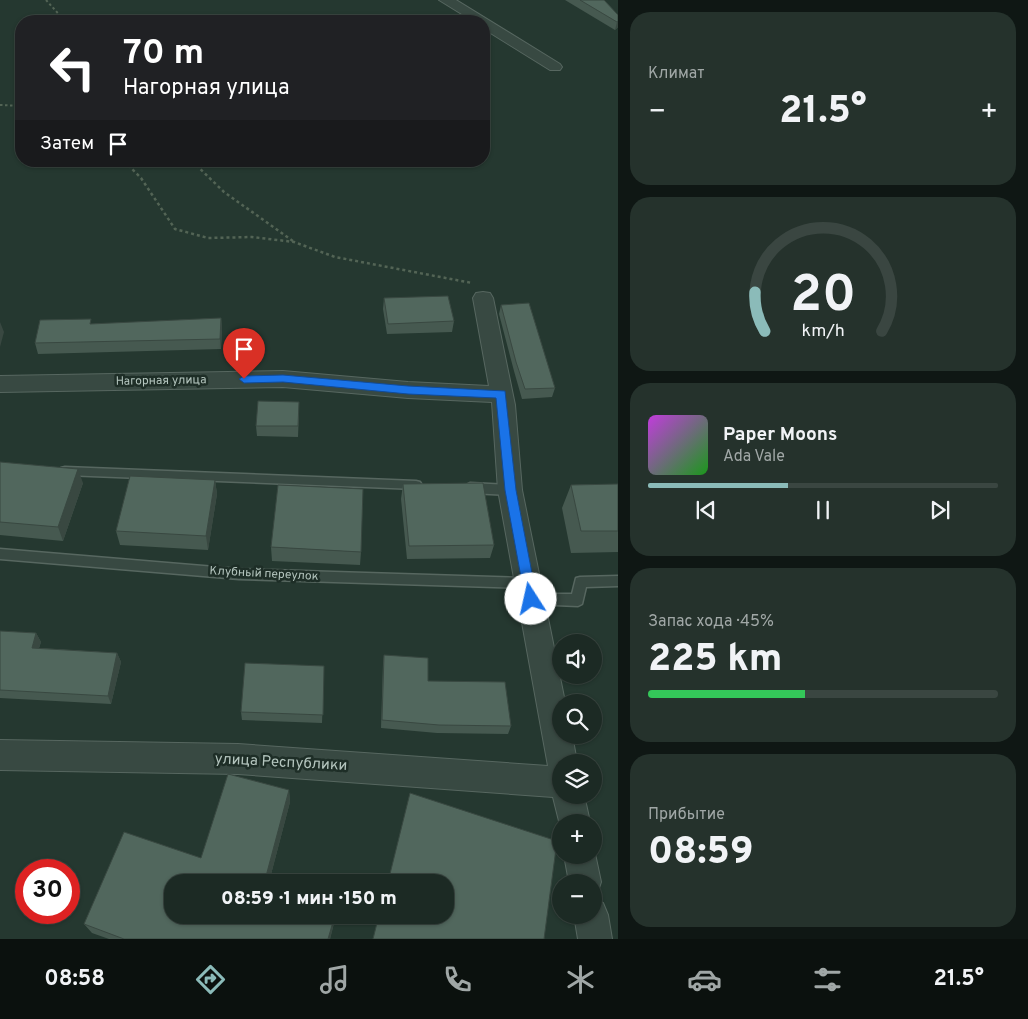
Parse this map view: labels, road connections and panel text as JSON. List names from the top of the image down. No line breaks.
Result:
{"streets":{"street":["Нагорная улица","улица Республики"],"lane":["Клубный переулок"]},"page":{"tile":["Климат",["Запас хода · 45%","225 km"],["Прибытие","08:59"]],"turn":["70 m","Нагорная улица"],"heat":["−","21.5°","+"],"then":"Затем","song":["Paper Moons","Ada Vale"],"map_buttons":["+","−"],"limit":"30","trip":"08:59 · 1 мин · 150 m","tabs":["08:58","21.5°"],"gauge":["20","km/h"]}}
